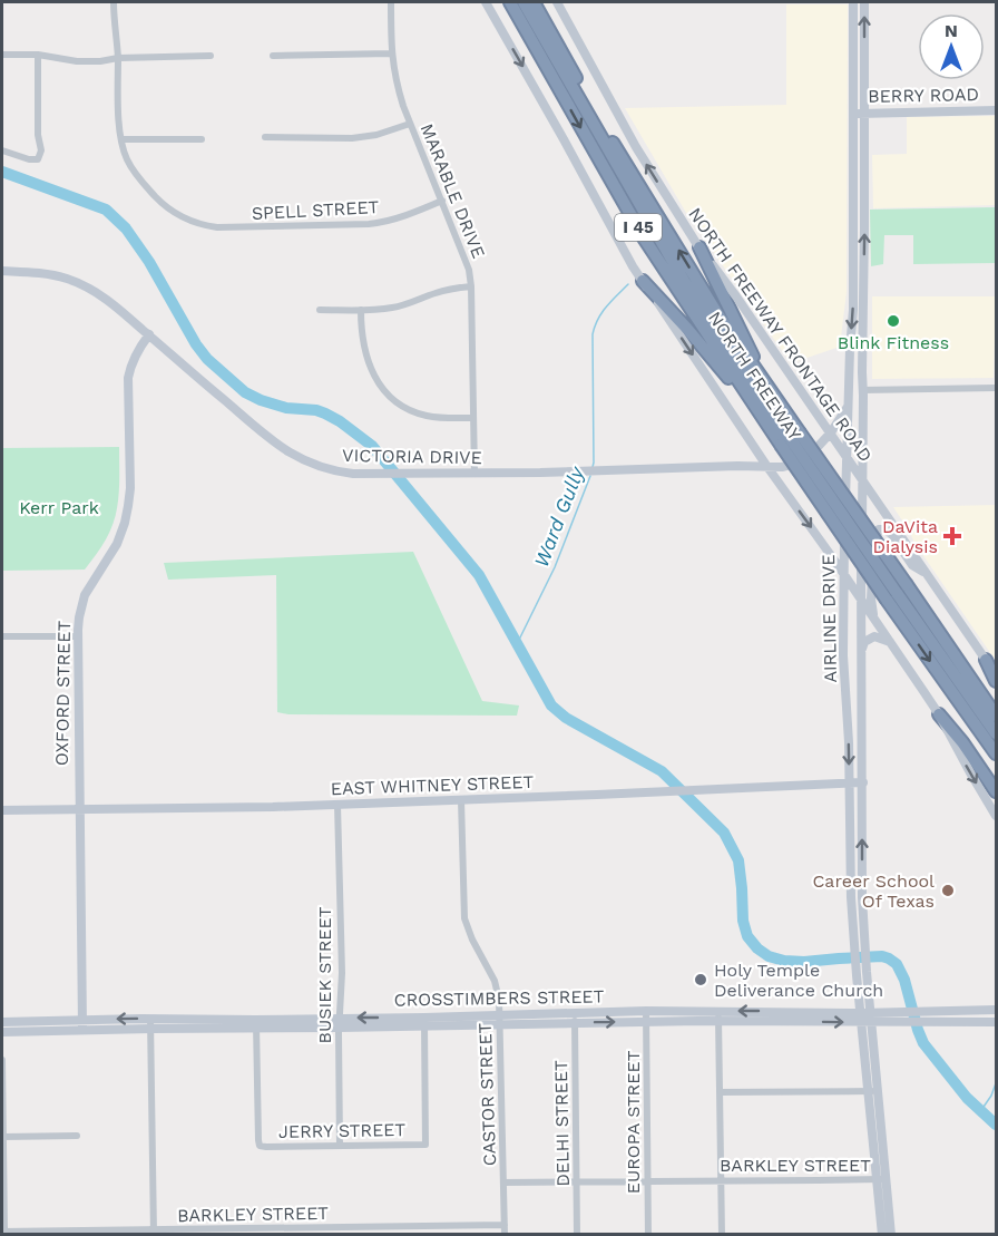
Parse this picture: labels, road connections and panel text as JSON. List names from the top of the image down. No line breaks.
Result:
{"streets":{"highway":["I 45","NORTH FREEWAY"],"main road":["BERRY ROAD","NORTH FREEWAY FRONTAGE ROAD","VICTORIA DRIVE","AIRLINE DRIVE","OXFORD STREET","EAST WHITNEY STREET","CROSSTIMBERS STREET"],"street":["MARABLE DRIVE","SPELL STREET","BUSIEK STREET","CASTOR STREET","EUROPA STREET","DELHI STREET","JERRY STREET","BARKLEY STREET"]},"crossings":[["BERRY ROAD","AIRLINE DRIVE"],["MARABLE DRIVE","SPELL STREET"],["MARABLE DRIVE","VICTORIA DRIVE"],["NORTH FREEWAY FRONTAGE ROAD","VICTORIA DRIVE"],["NORTH FREEWAY FRONTAGE ROAD","AIRLINE DRIVE"],["VICTORIA DRIVE","AIRLINE DRIVE"],["VICTORIA DRIVE","OXFORD STREET"],["AIRLINE DRIVE","EAST WHITNEY STREET"],["AIRLINE DRIVE","CROSSTIMBERS STREET"],["AIRLINE DRIVE","BARKLEY STREET"],["OXFORD STREET","EAST WHITNEY STREET"],["OXFORD STREET","CROSSTIMBERS STREET"],["EAST WHITNEY STREET","BUSIEK STREET"],["EAST WHITNEY STREET","CASTOR STREET"],["BUSIEK STREET","CROSSTIMBERS STREET"],["BUSIEK STREET","JERRY STREET"],["CROSSTIMBERS STREET","CASTOR STREET"],["CROSSTIMBERS STREET","EUROPA STREET"],["CROSSTIMBERS STREET","DELHI STREET"],["CROSSTIMBERS STREET","JERRY STREET"],["CASTOR STREET","BARKLEY STREET"],["EUROPA STREET","BARKLEY STREET"],["DELHI STREET","BARKLEY STREET"]],"water":["Ward Gully"],"parks":["Kerr Park"],"places":{"other":["Blink Fitness","Career School Of Texas","Holy Temple Deliverance Church"],"health":["DaVita Dialysis"]},"north":"top"}
